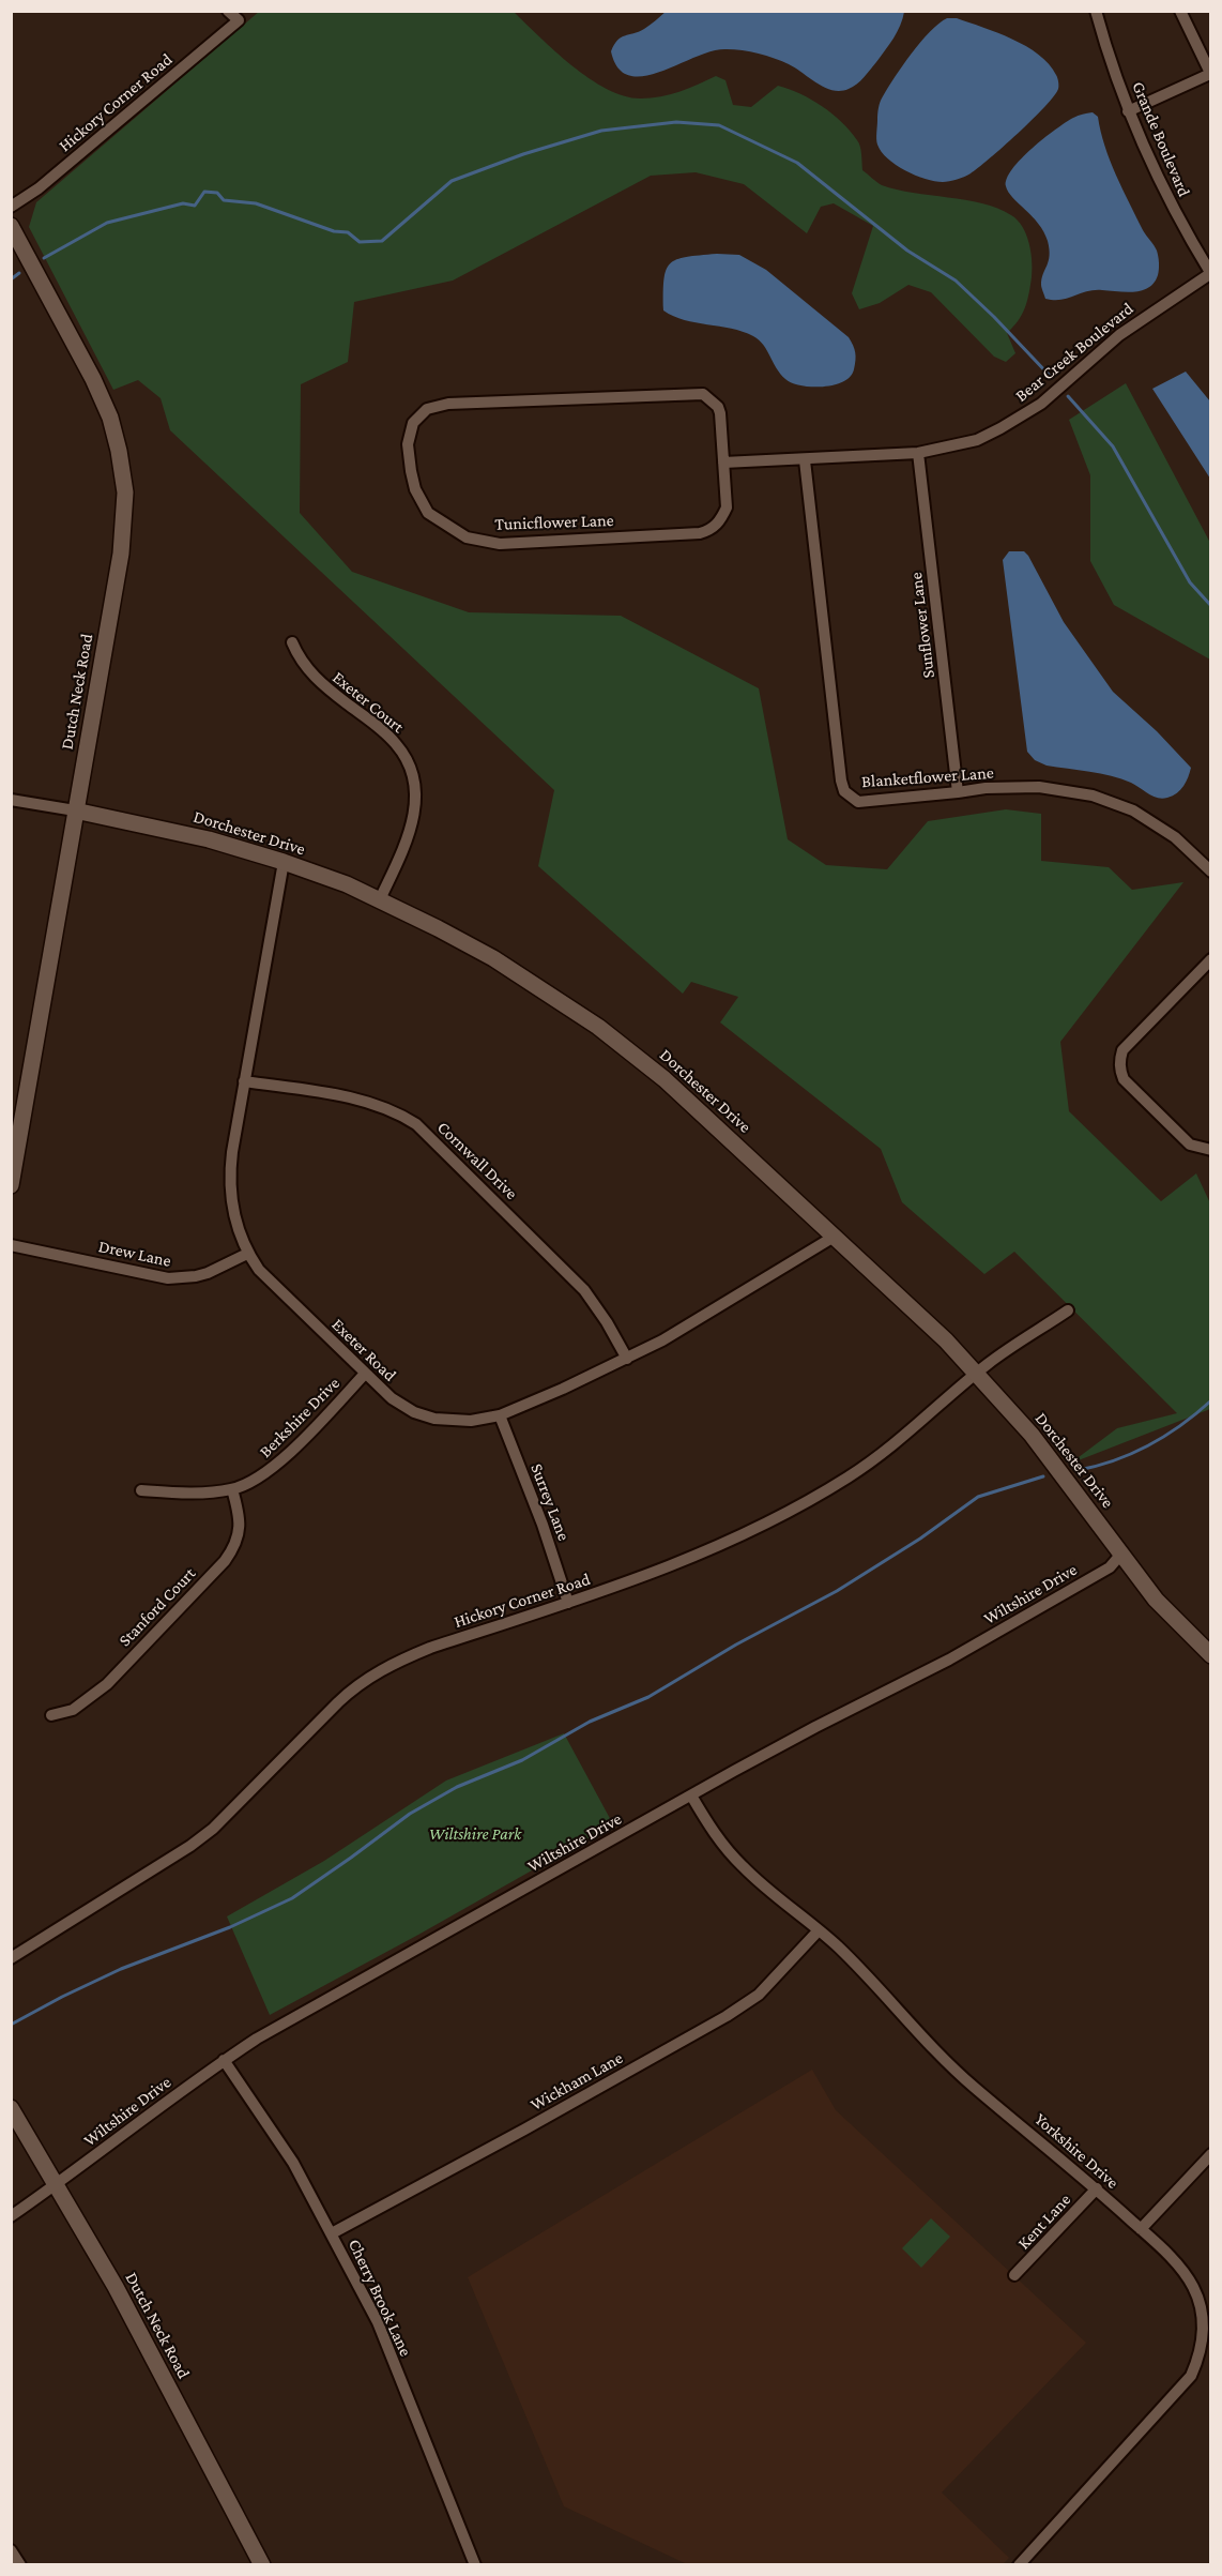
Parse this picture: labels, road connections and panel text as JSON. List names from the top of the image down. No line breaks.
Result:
{"streets":{"street":["Hickory Corner Road","Grande Boulevard","Bear Creek Boulevard","Tunicflower Lane","Sunflower Lane","Dutch Neck Road","Exeter Court","Blanketflower Lane","Dorchester Drive","Cornwall Drive","Drew Lane","Exeter Road","Berkshire Drive","Surrey Lane","Wiltshire Drive","Stanford Court","Wickham Lane","Yorkshire Drive","Kent Lane","Cherry Brook Lane"]},"crossings":[["Hickory Corner Road","Dorchester Drive"],["Hickory Corner Road","Surrey Lane"],["Grande Boulevard","Bear Creek Boulevard"],["Bear Creek Boulevard","Tunicflower Lane"],["Bear Creek Boulevard","Sunflower Lane"],["Bear Creek Boulevard","Blanketflower Lane"],["Sunflower Lane","Blanketflower Lane"],["Dutch Neck Road","Dorchester Drive"],["Dutch Neck Road","Wiltshire Drive"],["Exeter Court","Dorchester Drive"],["Dorchester Drive","Exeter Road"],["Dorchester Drive","Wiltshire Drive"],["Cornwall Drive","Exeter Road"],["Drew Lane","Exeter Road"],["Exeter Road","Berkshire Drive"],["Exeter Road","Surrey Lane"],["Berkshire Drive","Stanford Court"],["Wiltshire Drive","Yorkshire Drive"],["Wiltshire Drive","Cherry Brook Lane"],["Wickham Lane","Yorkshire Drive"],["Wickham Lane","Cherry Brook Lane"],["Yorkshire Drive","Kent Lane"]],"parks":["Wiltshire Park"]}
